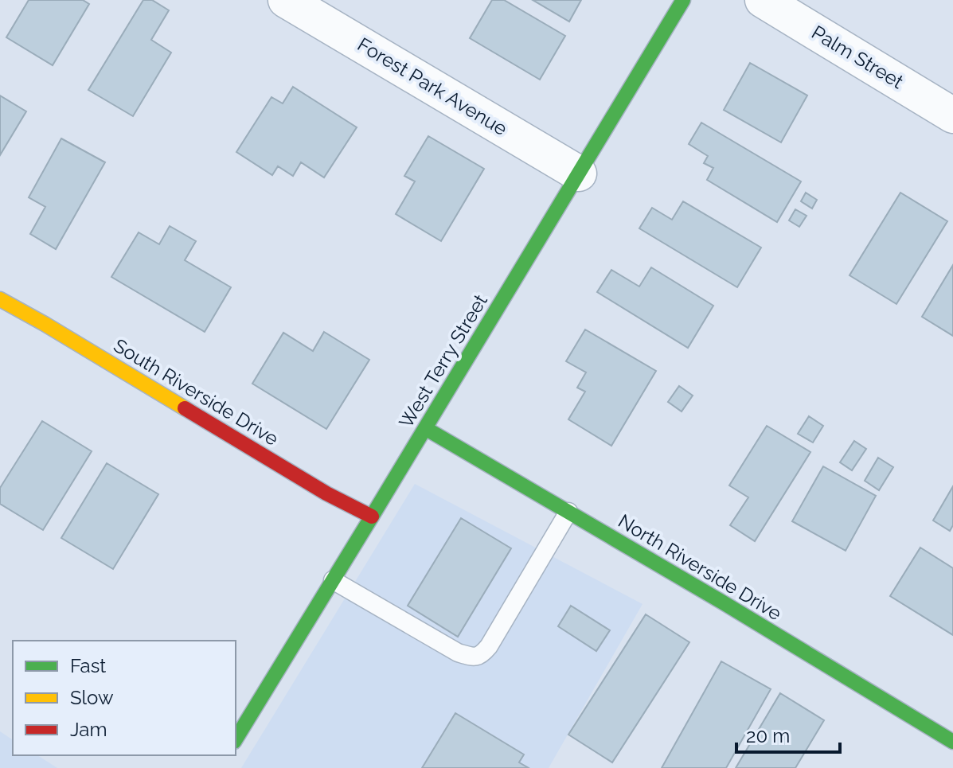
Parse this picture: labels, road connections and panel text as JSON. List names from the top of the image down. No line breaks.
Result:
{"streets":{"street":["Palm Street","Forest Park Avenue","West Terry Street","South Riverside Drive","North Riverside Drive"]},"crossings":[["Forest Park Avenue","West Terry Street"],["West Terry Street","South Riverside Drive"],["West Terry Street","North Riverside Drive"]],"legend":["Fast","Slow","Jam"],"scale_bar":"20 m"}
